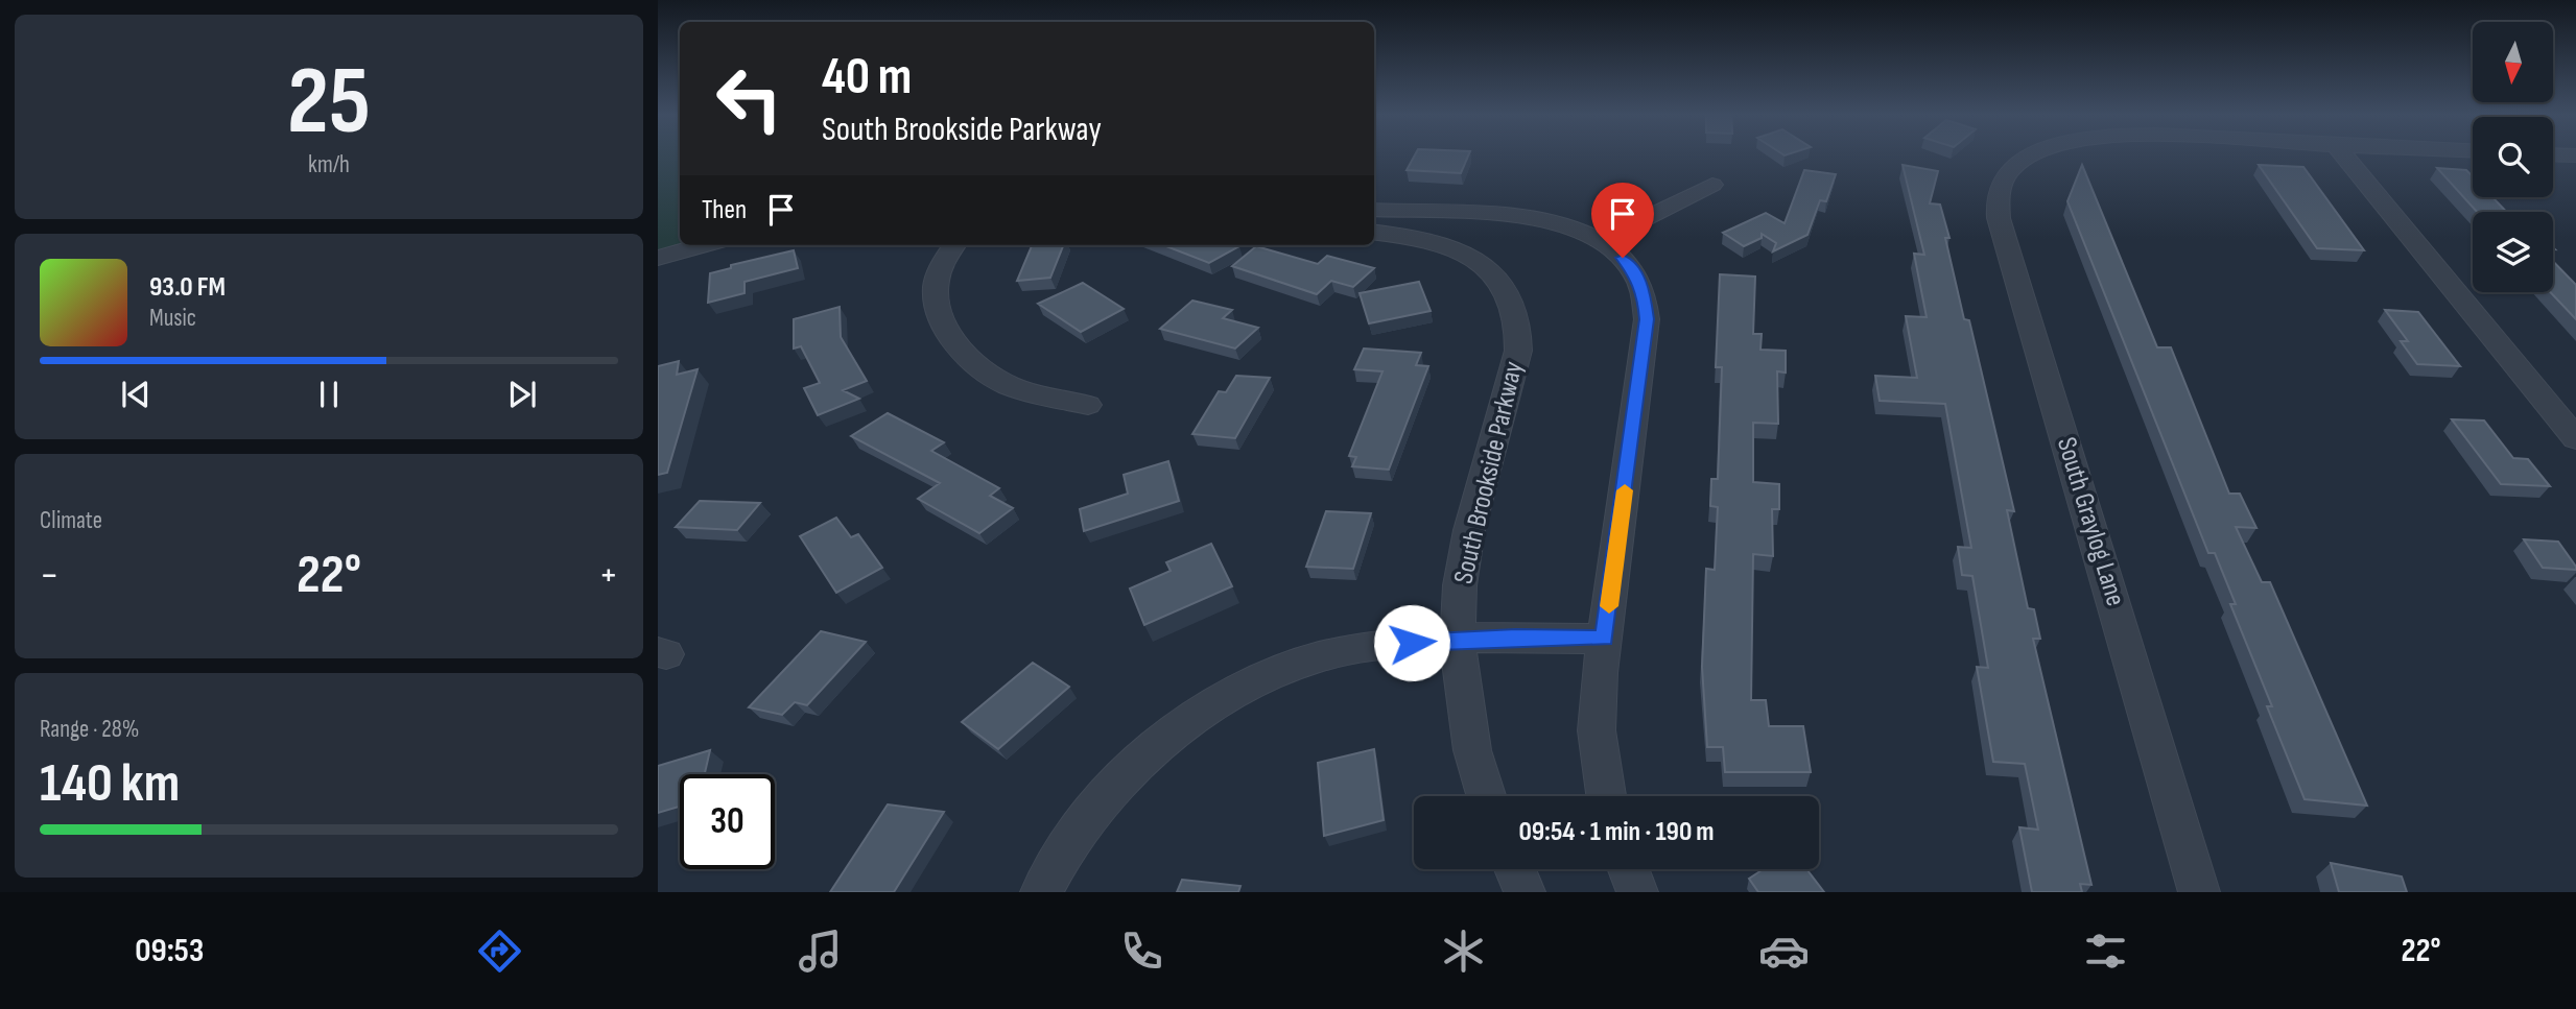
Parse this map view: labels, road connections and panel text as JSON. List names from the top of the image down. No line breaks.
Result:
{"streets":{"street":["South Brookside Parkway","South Graylog Lane"]},"north":"bottom","page":{"tile":[["25","km/h"],"Climate",["Range · 28%","140 km"]],"turn":["40 m","South Brookside Parkway"],"then":"Then","song":["93.0 FM","Music"],"heat":["−","22°","+"],"limit":"30","trip":"09:54 · 1 min · 190 m","tabs":["09:53","22°"]}}
